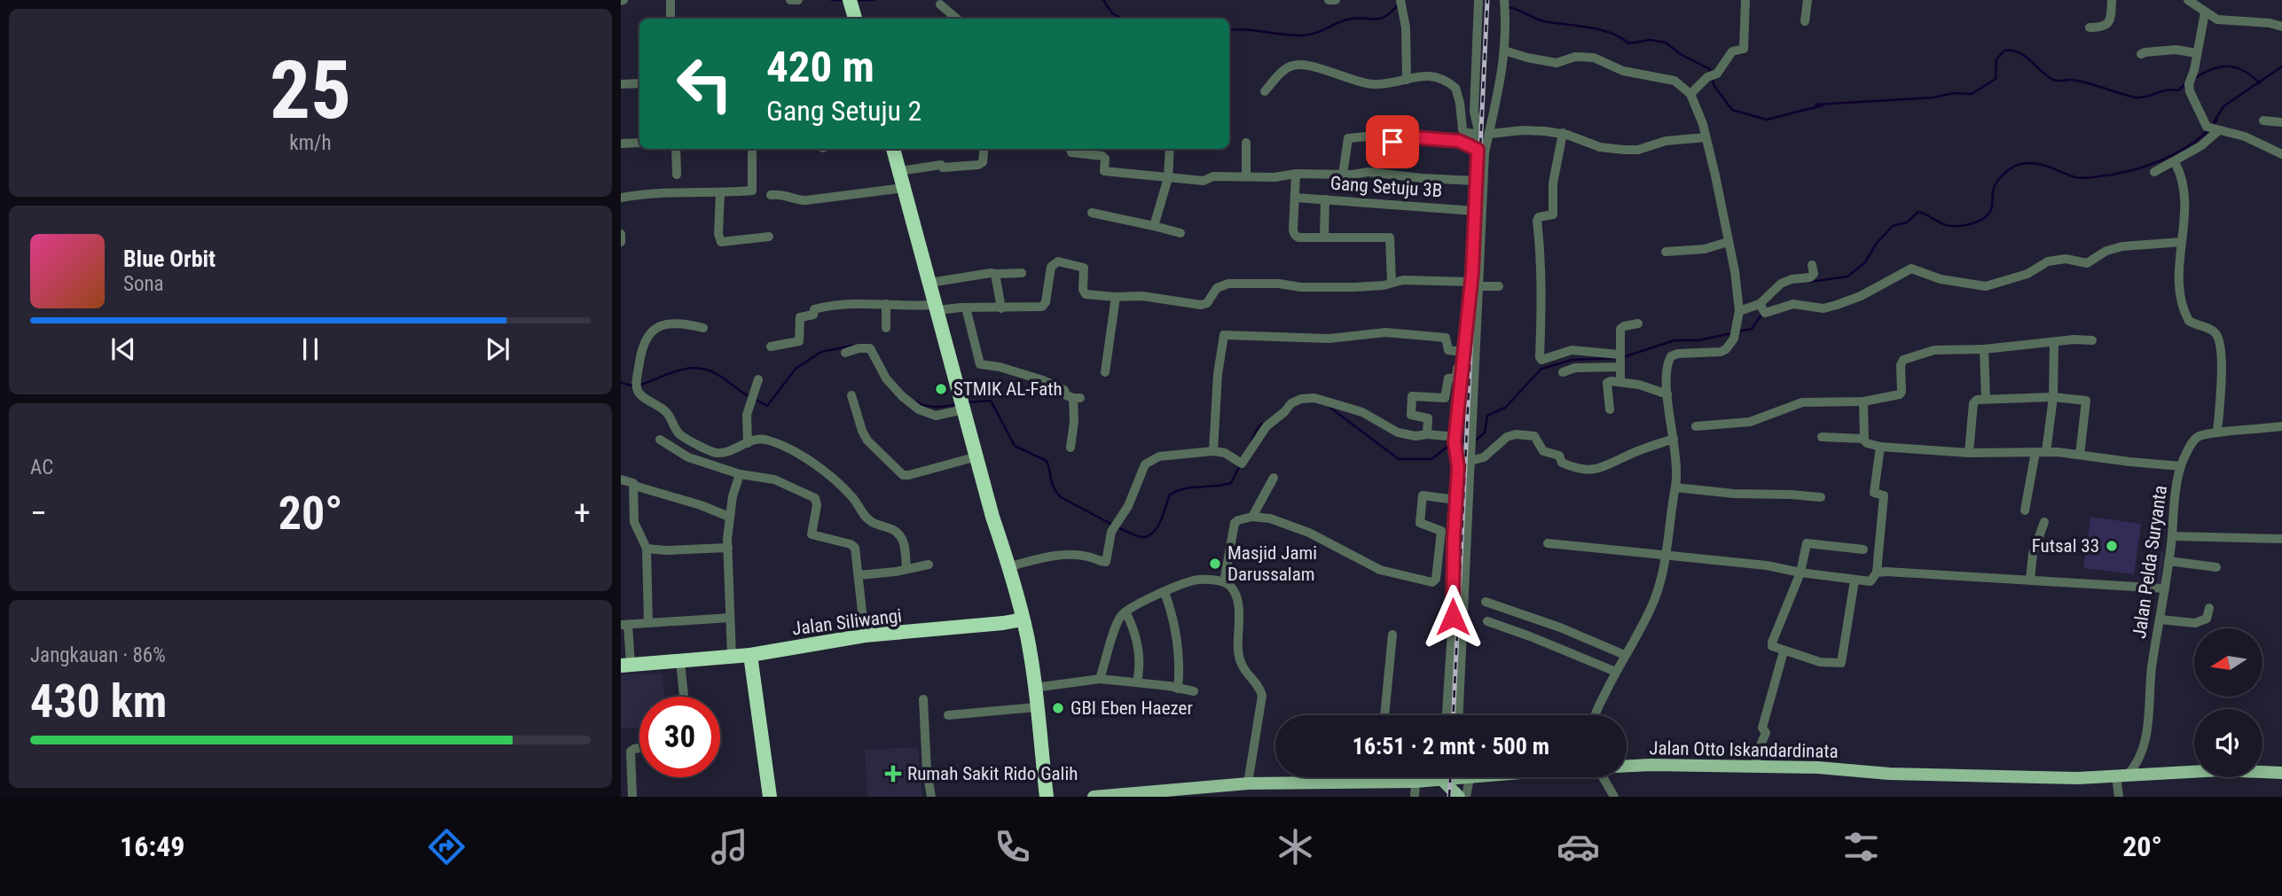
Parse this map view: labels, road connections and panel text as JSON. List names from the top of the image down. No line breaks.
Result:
{"streets":{"highway":["Jalan Siliwangi"],"main road":["Jalan Otto Iskandardinata"],"street":["Gang Setuju 3B","Jalan Pelda Suryanta"]},"crossings":[["Jalan Pelda Suryanta","Jalan Otto Iskandardinata"]],"places":{"other":["STMIK AL-Fath","Futsal 33","Masjid Jami Darussalam","GBI Eben Haezer"],"health":["Rumah Sakit Rido Galih"]},"north":"left","page":{"tile":[["25","km/h"],"AC",["Jangkauan · 86%","430 km"]],"turn":["420 m","Gang Setuju 2"],"song":["Blue Orbit","Sona"],"heat":["−","20°","+"],"limit":"30","trip":"16:51 · 2 mnt · 500 m","tabs":["16:49","20°"]}}
